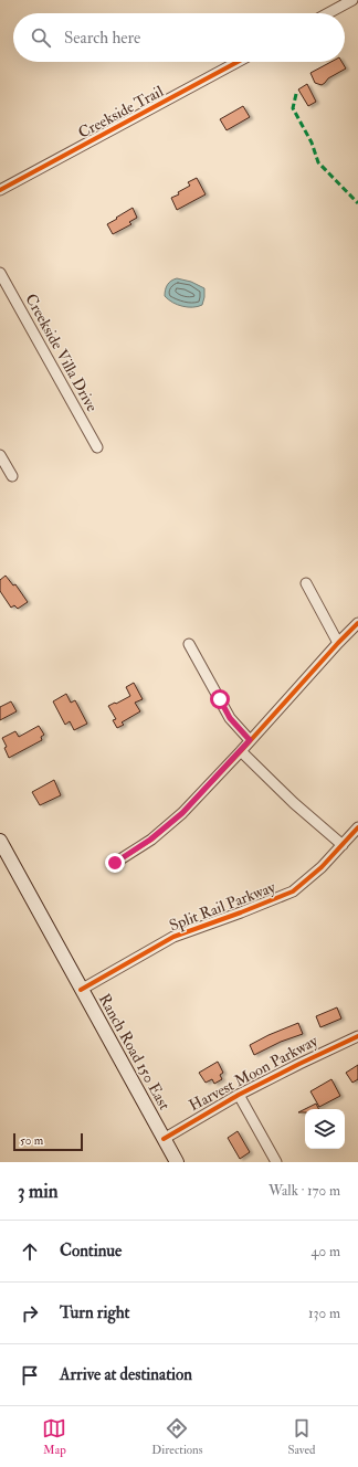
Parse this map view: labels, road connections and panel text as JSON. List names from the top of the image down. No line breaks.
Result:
{"streets":{"main road":["Ranch Road 150 East"],"street":["Creekside Trail","Creekside Villa Drive","Split Rail Parkway","Harvest Moon Parkway"]},"crossings":[["Split Rail Parkway","Ranch Road 150 East"],["Ranch Road 150 East","Harvest Moon Parkway"]],"scale_bar":"50 m","page":{"search":"Search here","scale":"50 m","heading":["3 min","Walk · 170 m"],"list":[["Continue","40 m"],["Turn right","130 m"],"Arrive at destination"],"nav":["Map","Directions","Saved"]}}
